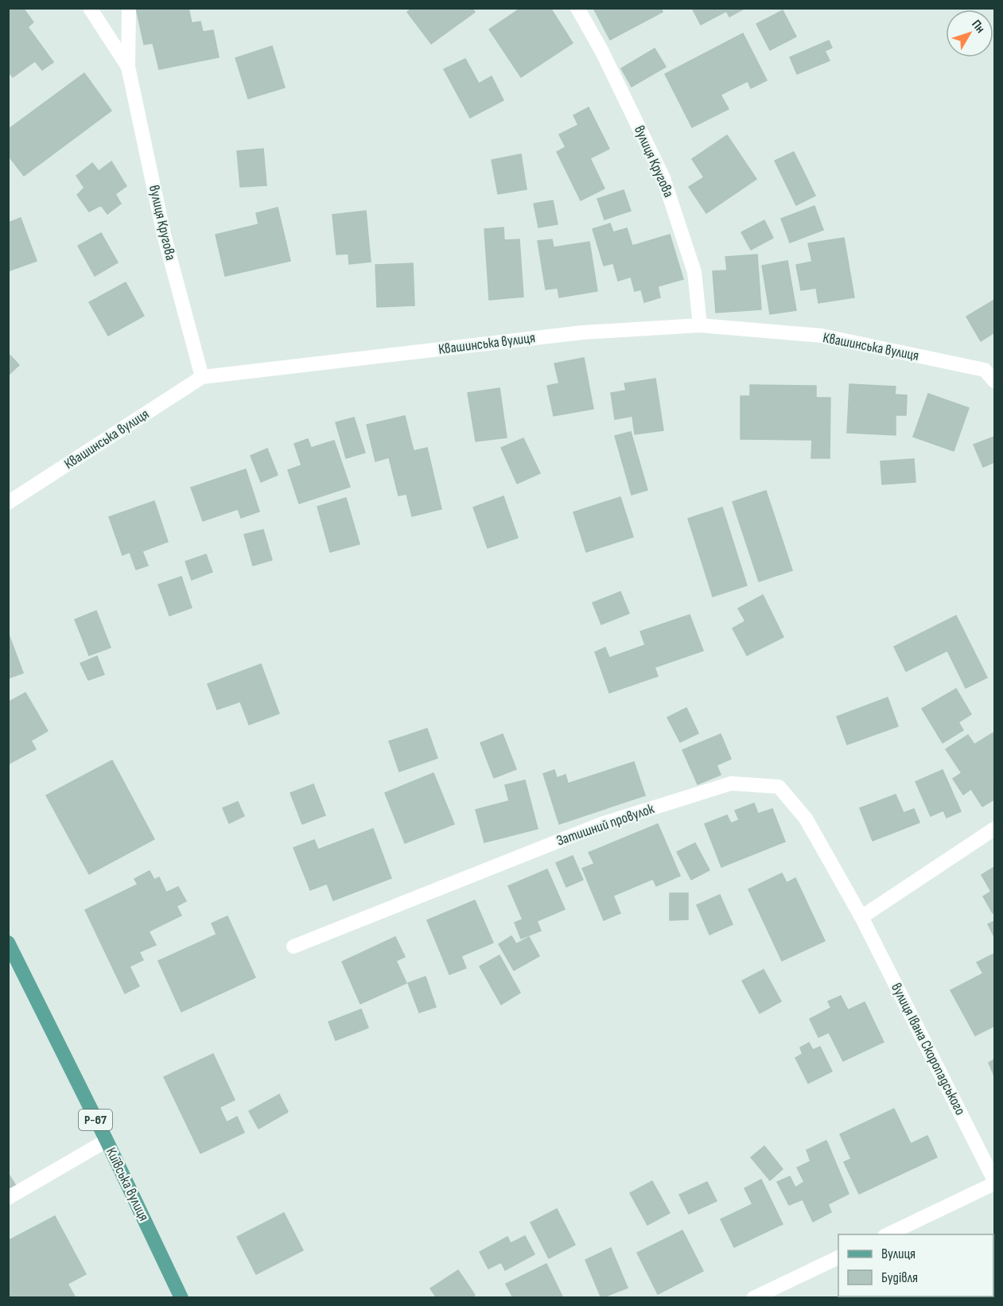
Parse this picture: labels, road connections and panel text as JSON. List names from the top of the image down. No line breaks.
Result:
{"streets":{"main road":["Р-67","Київська вулиця"],"street":["вулиця Кругова","Квашинська вулиця","Затишний провулок","вулиця Івана Скоропадського"]},"crossings":[["вулиця Кругова","Квашинська вулиця"],["Затишний провулок","вулиця Івана Скоропадського"]],"legend":["Вулиця","Будівля"],"north":"top right"}
